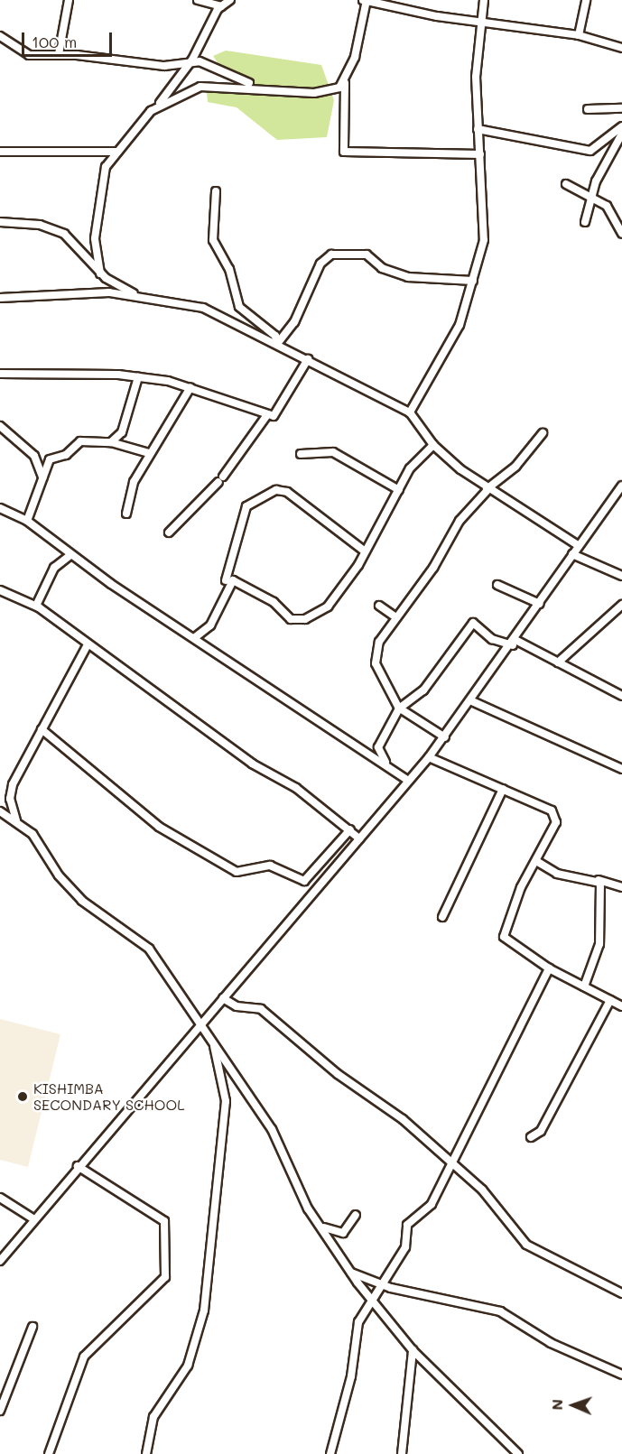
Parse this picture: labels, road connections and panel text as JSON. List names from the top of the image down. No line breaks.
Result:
{"places":["KISHIMBA SECONDARY SCHOOL"],"scale_bar":"100 m","north":"left"}
